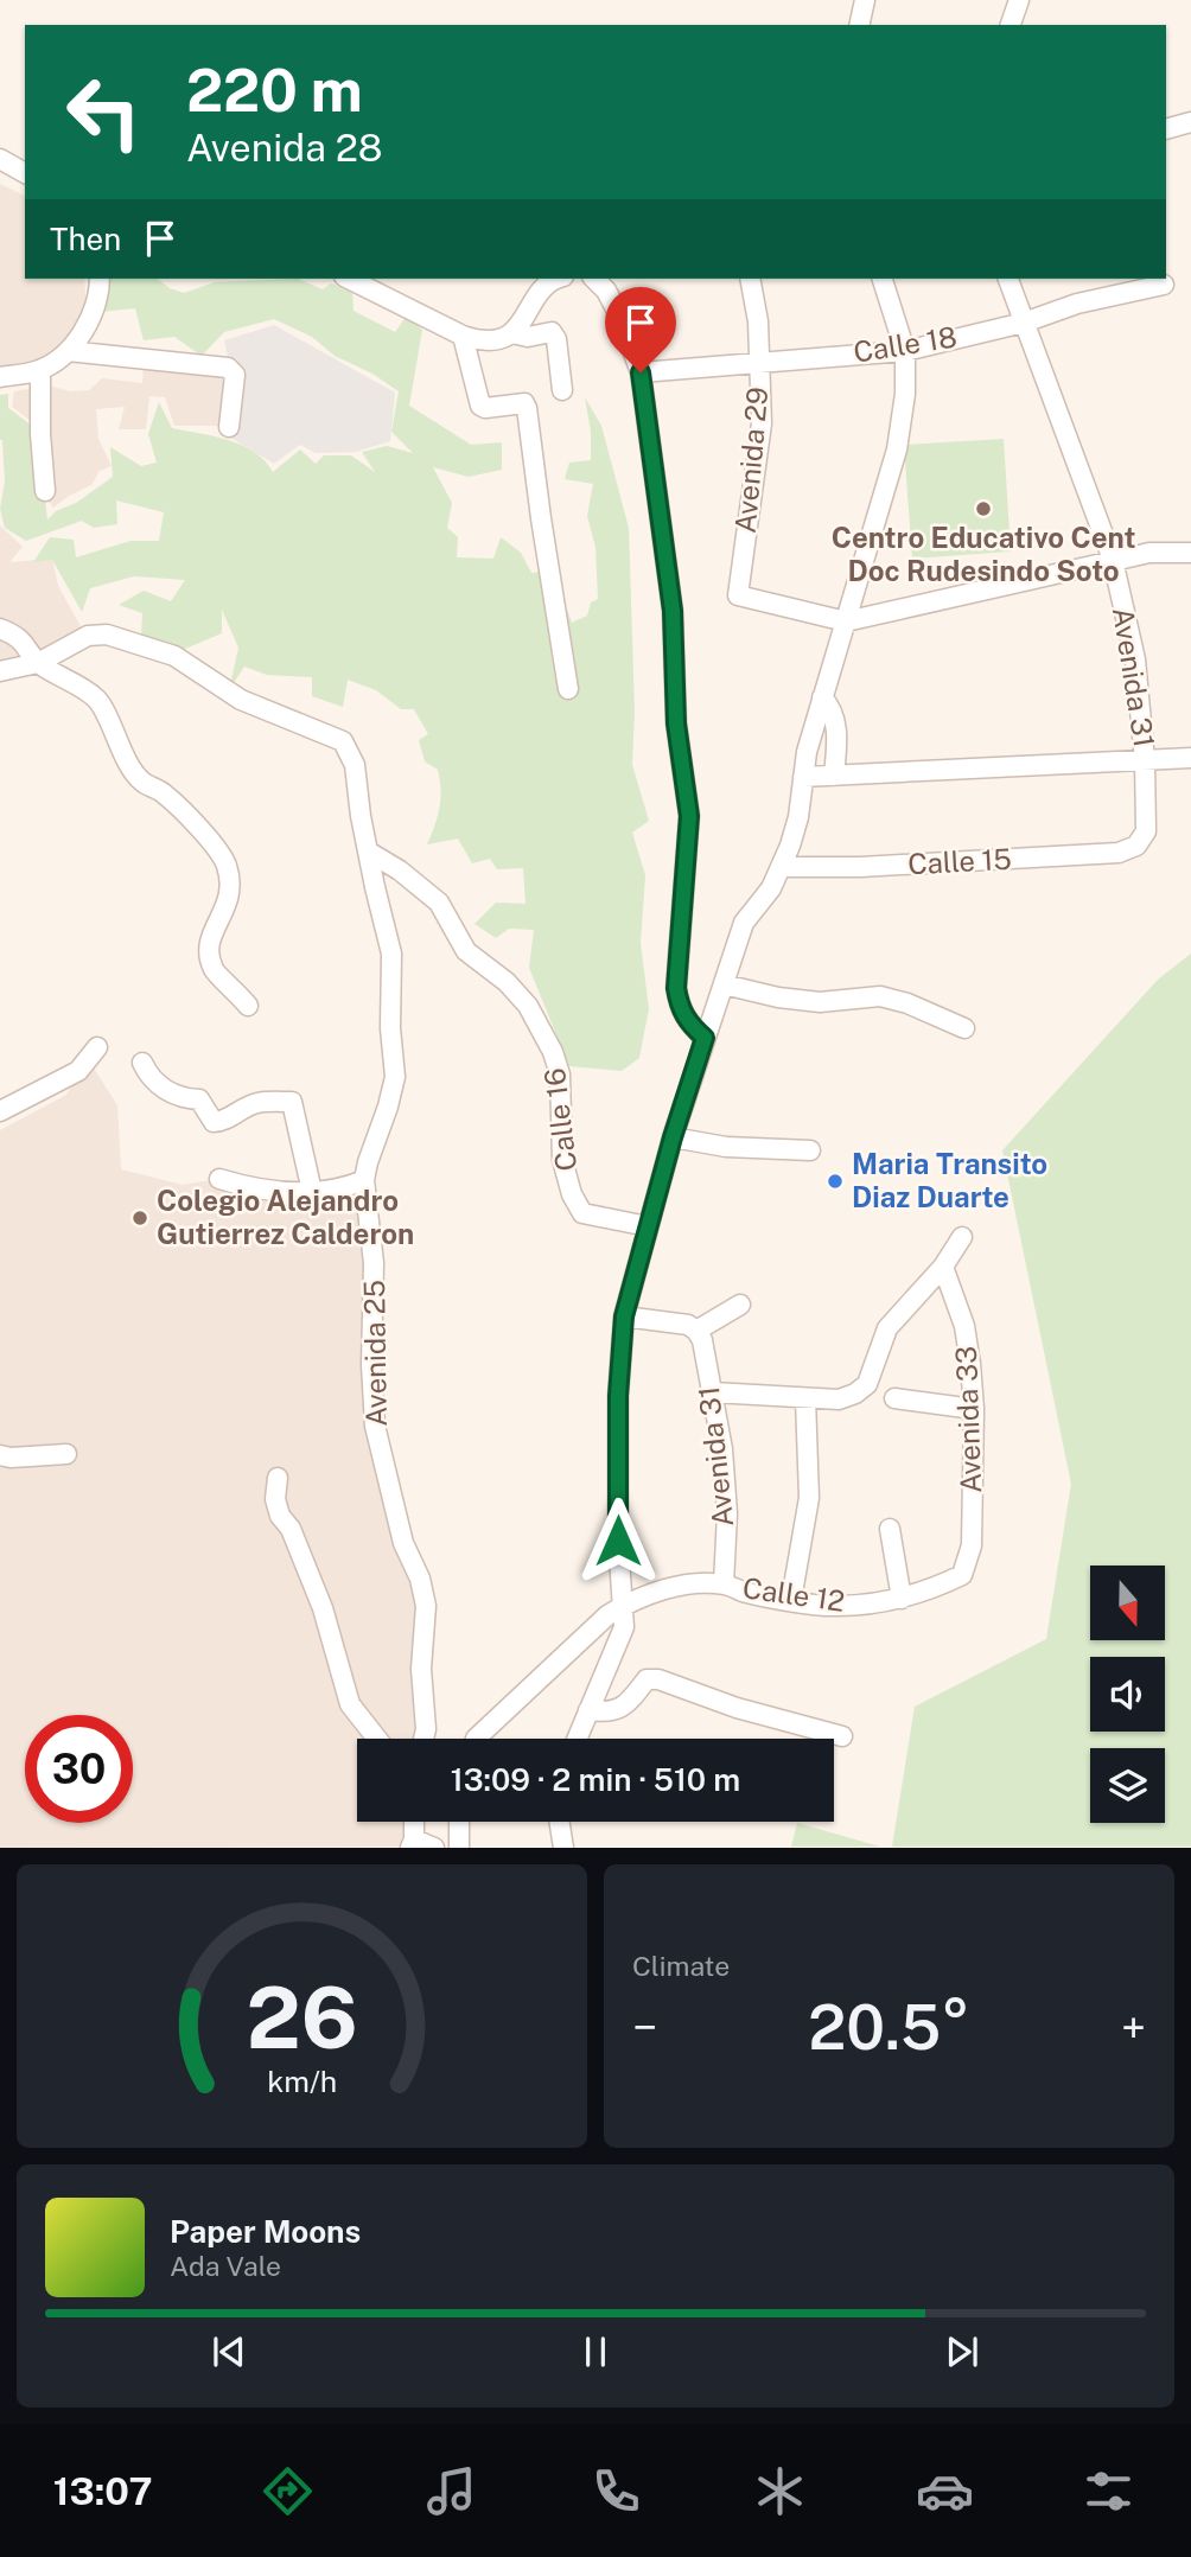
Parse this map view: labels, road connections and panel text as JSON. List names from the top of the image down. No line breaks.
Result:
{"streets":{"street":["Calle 18","Avenida 29","Avenida 31","Calle 15","Calle 16","Avenida 25","Avenida 33","Calle 12"]},"crossings":[["Calle 18","Avenida 29"],["Calle 18","Avenida 31"],["Avenida 31","Calle 15"],["Avenida 31","Calle 12"],["Calle 16","Avenida 25"],["Avenida 33","Calle 12"]],"places":["Centro Educativo Cent Doc Rudesindo Soto","Maria Transito Diaz Duarte","Colegio Alejandro Gutierrez Calderon"],"north":"bottom","page":{"turn":["220 m","Avenida 28"],"then":"Then","limit":"30","trip":"13:09 · 2 min · 510 m","tile":"Climate","heat":["−","20.5°","+"],"song":["Paper Moons","Ada Vale"],"tabs":"13:07","gauge":["26","km/h"]}}
